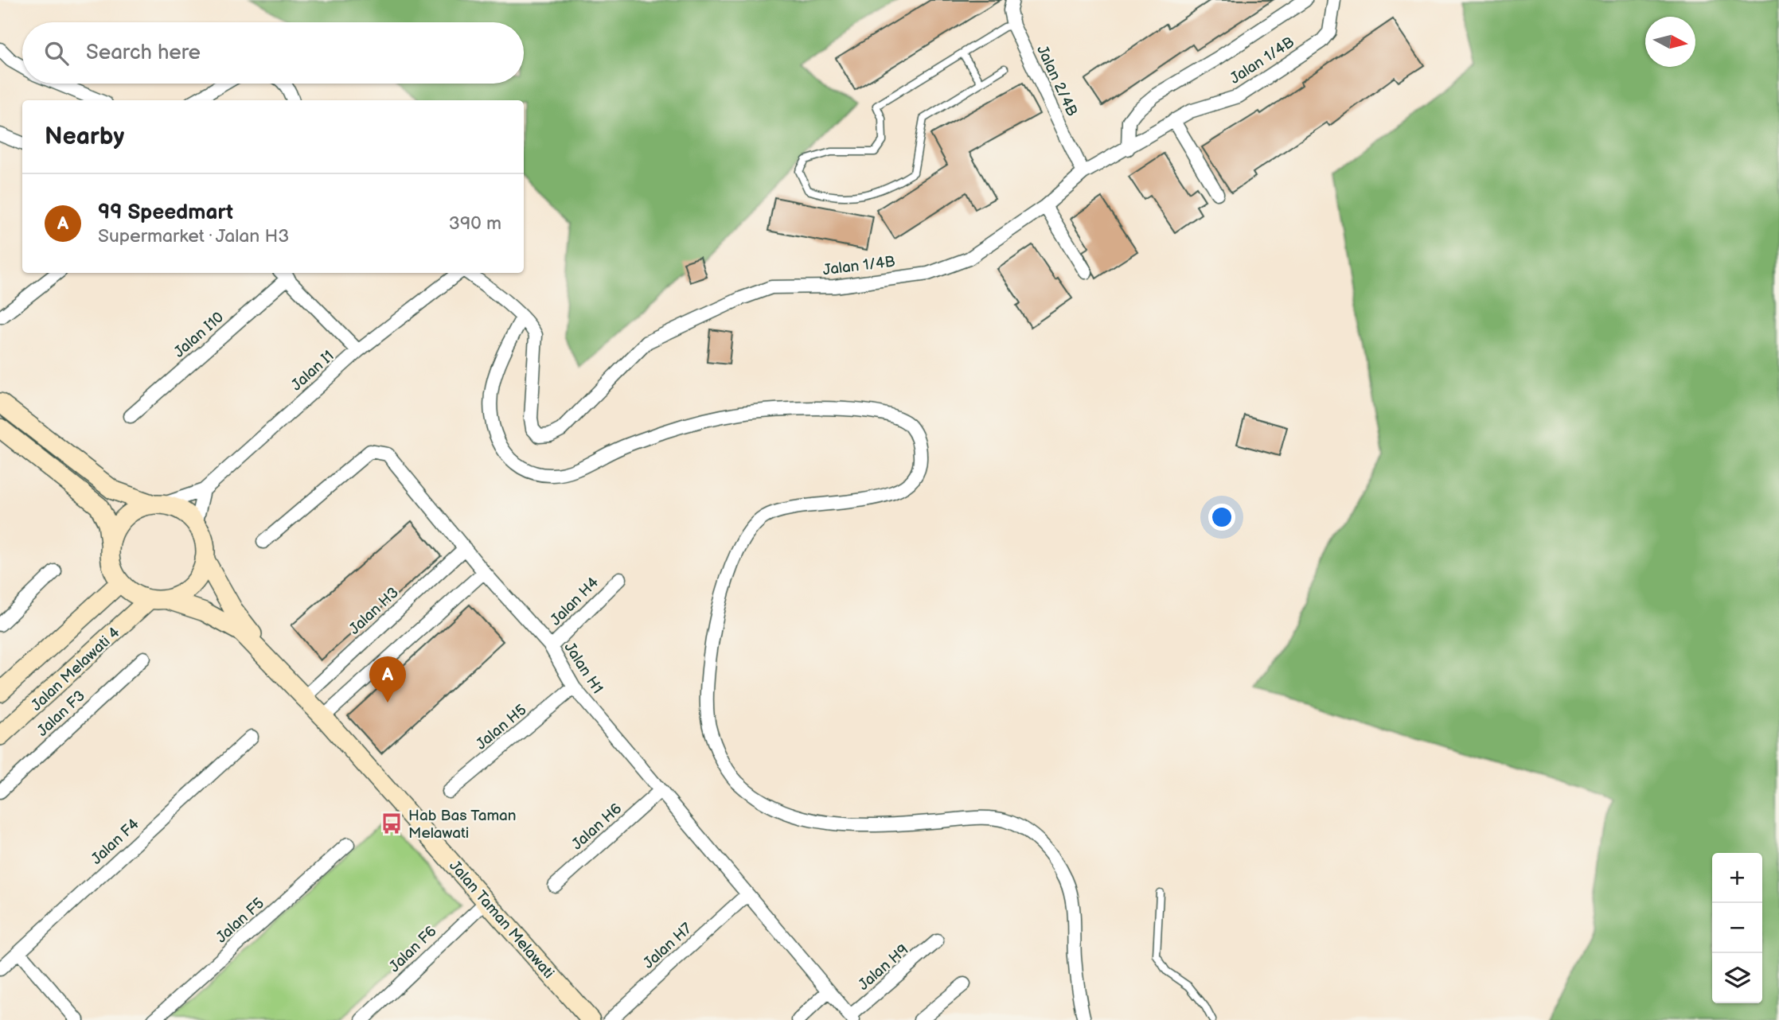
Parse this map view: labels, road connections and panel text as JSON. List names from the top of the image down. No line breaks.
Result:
{"streets":{"main road":["Jalan Melawati 4","Jalan Taman Melawati"],"street":["Jalan 1/4B","Jalan 2/4B","Jalan I10","Jalan I1","Jalan H4","Jalan H3","Jalan H1","Jalan F3","Jalan H5","Jalan H6","Jalan F4","Jalan F5","Jalan H7","Jalan F6","Jalan H9"]},"crossings":[["Jalan 1/4B","Jalan 2/4B"],["Jalan 1/4B","Jalan I1"],["Jalan I10","Jalan I1"],["Jalan I1","Jalan Melawati 4"],["Jalan I1","Jalan Taman Melawati"],["Jalan H4","Jalan H1"],["Jalan H3","Jalan H1"],["Jalan H3","Jalan Taman Melawati"],["Jalan H1","Jalan H5"],["Jalan H1","Jalan H6"],["Jalan H1","Jalan H7"],["Jalan H1","Jalan H9"],["Jalan Melawati 4","Jalan Taman Melawati"],["Jalan Taman Melawati","Jalan F6"]],"places":{"bus stop":["Hab Bas Taman Melawati"]},"north":"right","page":{"search":"Search here","heading":"Nearby","list":[{"mark":"A","name":"99 Speedmart","note":"Supermarket · Jalan H3","value":"390 m"}],"pins":"A","map_buttons":["+","−"]}}
